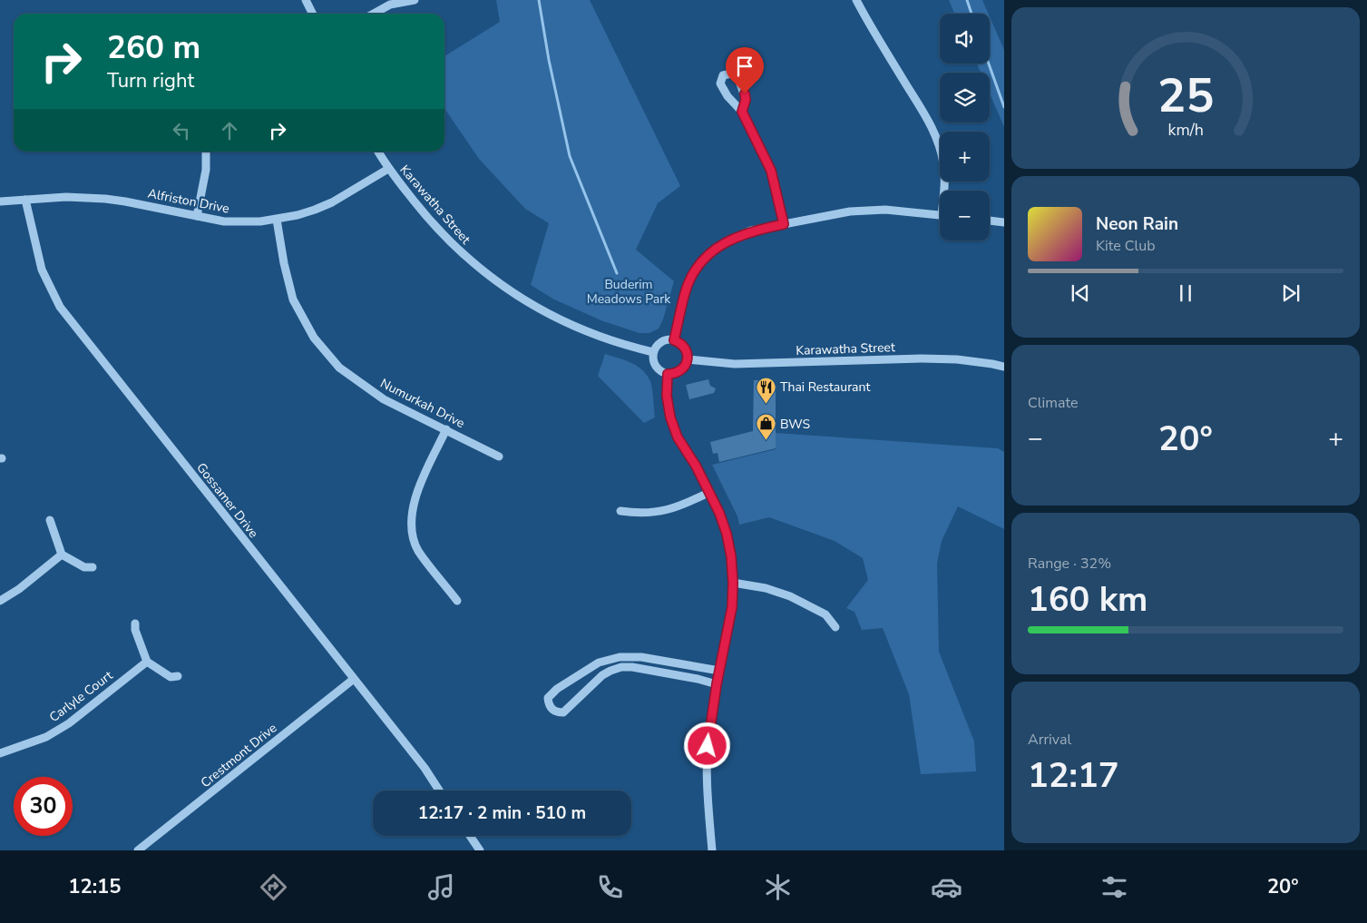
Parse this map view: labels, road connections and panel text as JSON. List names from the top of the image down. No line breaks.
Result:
{"streets":{"street":["Alfriston Drive","Karawatha Street","Numurkah Drive","Gossamer Drive","Carlyle Court","Crestmont Drive"]},"crossings":[["Alfriston Drive","Karawatha Street"],["Alfriston Drive","Numurkah Drive"],["Alfriston Drive","Gossamer Drive"],["Gossamer Drive","Crestmont Drive"]],"parks":["Buderim Meadows Park"],"places":{"restaurant":["Thai Restaurant"],"shop":["BWS"]},"page":{"map_buttons":["+","−"],"turn":["260 m","Turn right"],"song":["Neon Rain","Kite Club"],"tile":["Climate",["Range · 32%","160 km"],["Arrival","12:17"]],"heat":["−","20°","+"],"limit":"30","trip":"12:17 · 2 min · 510 m","tabs":["12:15","20°"],"gauge":["25","km/h"]}}
